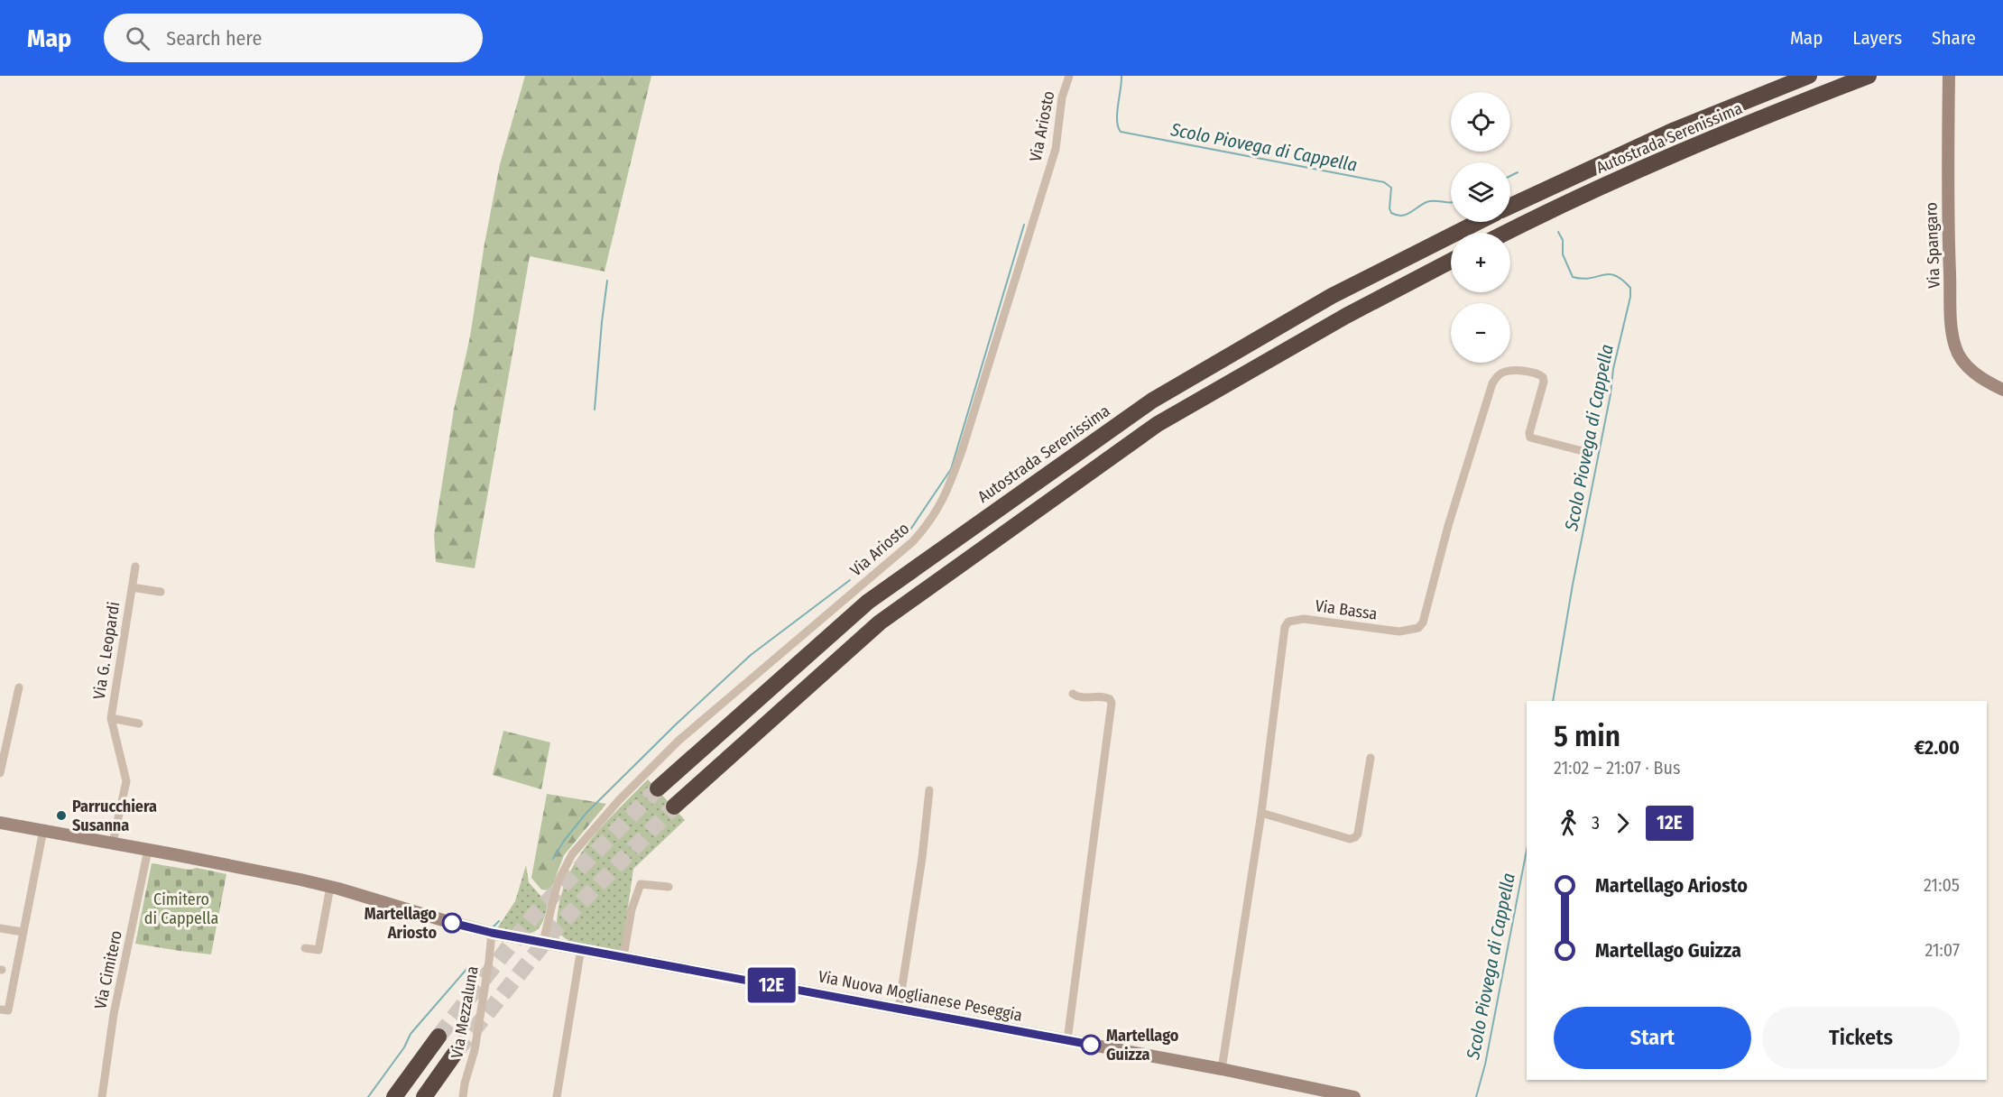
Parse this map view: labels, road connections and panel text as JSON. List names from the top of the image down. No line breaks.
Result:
{"streets":{"highway":["Autostrada Serenissima"],"main road":["Via Spangaro","Via Nuova Moglianese Peseggia"],"street":["Via Ariosto","Via Bassa","Via G. Leopardi","Via Cimitero","Via Mezzaluna"]},"crossings":[["Via Ariosto","Via Nuova Moglianese Peseggia"],["Via Bassa","Via Nuova Moglianese Peseggia"],["Via G. Leopardi","Via Nuova Moglianese Peseggia"],["Via Cimitero","Via Nuova Moglianese Peseggia"],["Via Nuova Moglianese Peseggia","Via Mezzaluna"]],"water":["Scolo Piovega di Cappella"],"parks":["Cimitero di Cappella"],"places":["Parrucchiera Susanna","Martellago Ariosto","Martellago Guizza"],"lines":["bus line 12E"],"page":{"header":"Map","search":"Search here","nav":["Map","Layers","Share"],"on_map":"12E","map_buttons":["+","−"],"heading":["5 min","21:02 – 21:07 · Bus","€2.00"],"legs":["3","12E"],"list":[{"name":"Martellago Ariosto","value":"21:05"},{"name":"Martellago Guizza","value":"21:07"}],"buttons":["Start","Tickets"]}}
